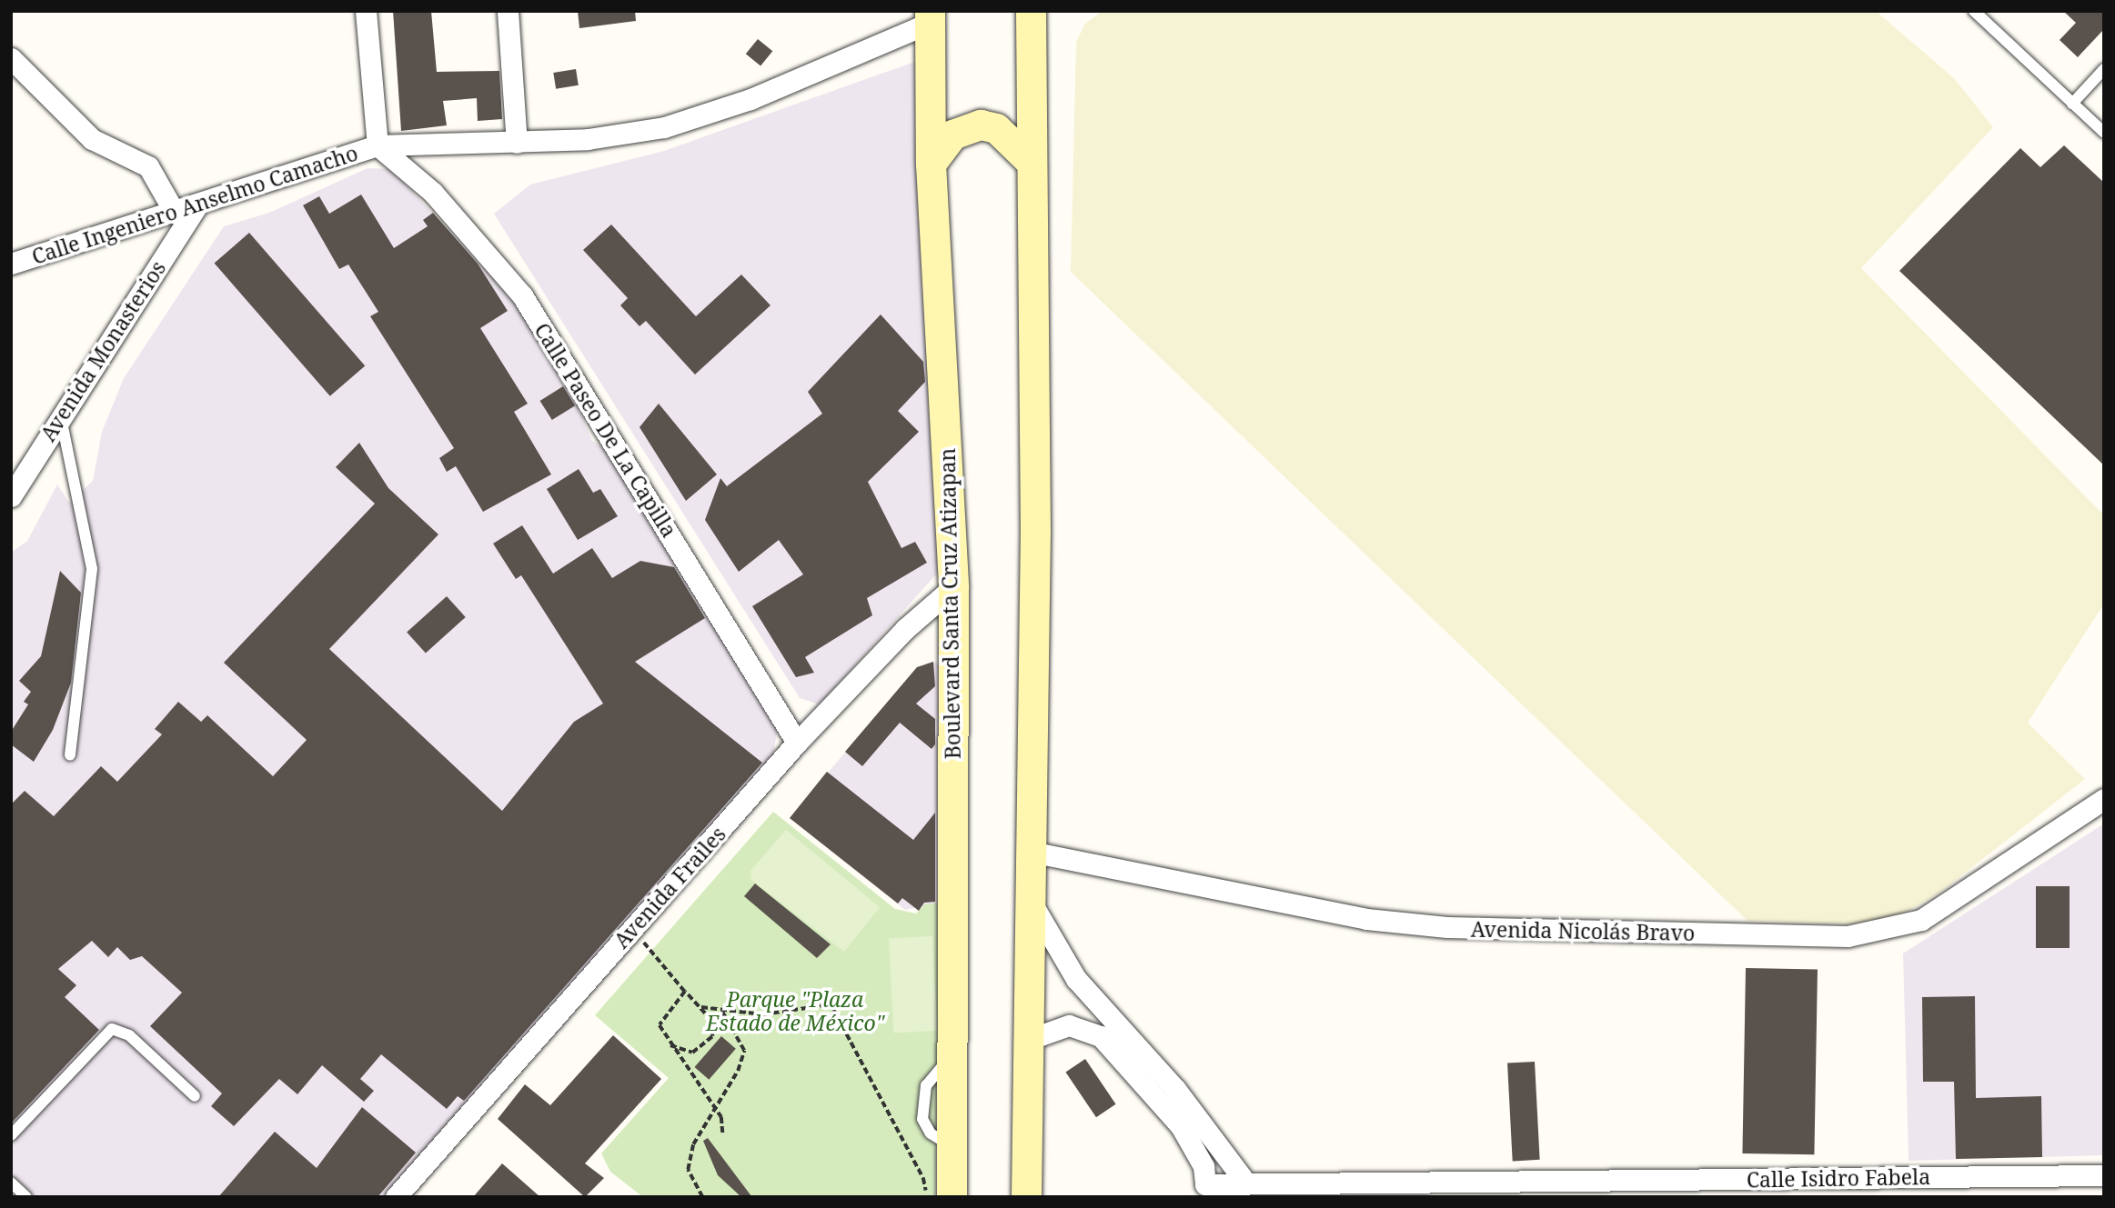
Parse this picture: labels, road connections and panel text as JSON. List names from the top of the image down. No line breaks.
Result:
{"streets":{"main road":["Boulevard Santa Cruz Atizapan"],"street":["Calle Ingeniero Anselmo Camacho","Avenida Monasterios","Calle Paseo De La Capilla","Avenida Frailes","Avenida Nicolás Bravo","Calle Isidro Fabela"]},"crossings":[["Calle Ingeniero Anselmo Camacho","Avenida Monasterios"],["Calle Ingeniero Anselmo Camacho","Calle Paseo De La Capilla"],["Calle Ingeniero Anselmo Camacho","Boulevard Santa Cruz Atizapan"],["Calle Paseo De La Capilla","Avenida Frailes"],["Boulevard Santa Cruz Atizapan","Avenida Frailes"]],"parks":["Parque \"Plaza Estado de México\""]}
